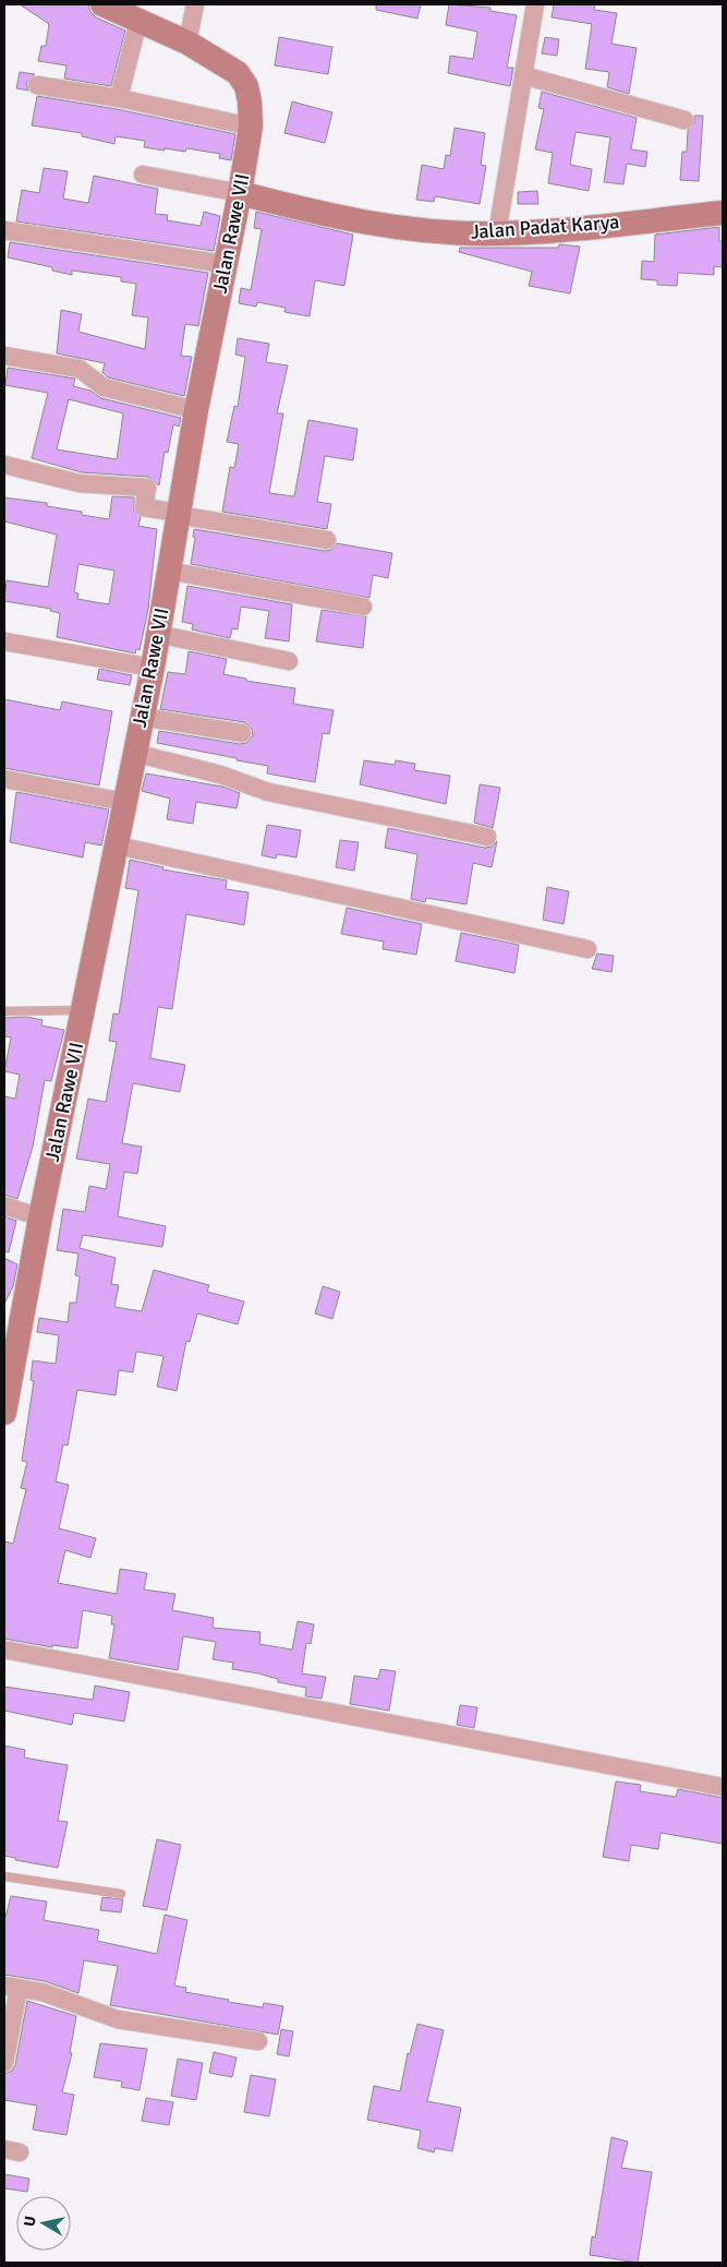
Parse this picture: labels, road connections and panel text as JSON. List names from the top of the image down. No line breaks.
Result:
{"streets":{"main road":["Jalan Padat Karya","Jalan Rawe VII"]},"crossings":[["Jalan Padat Karya","Jalan Rawe VII"]],"north":"left"}
